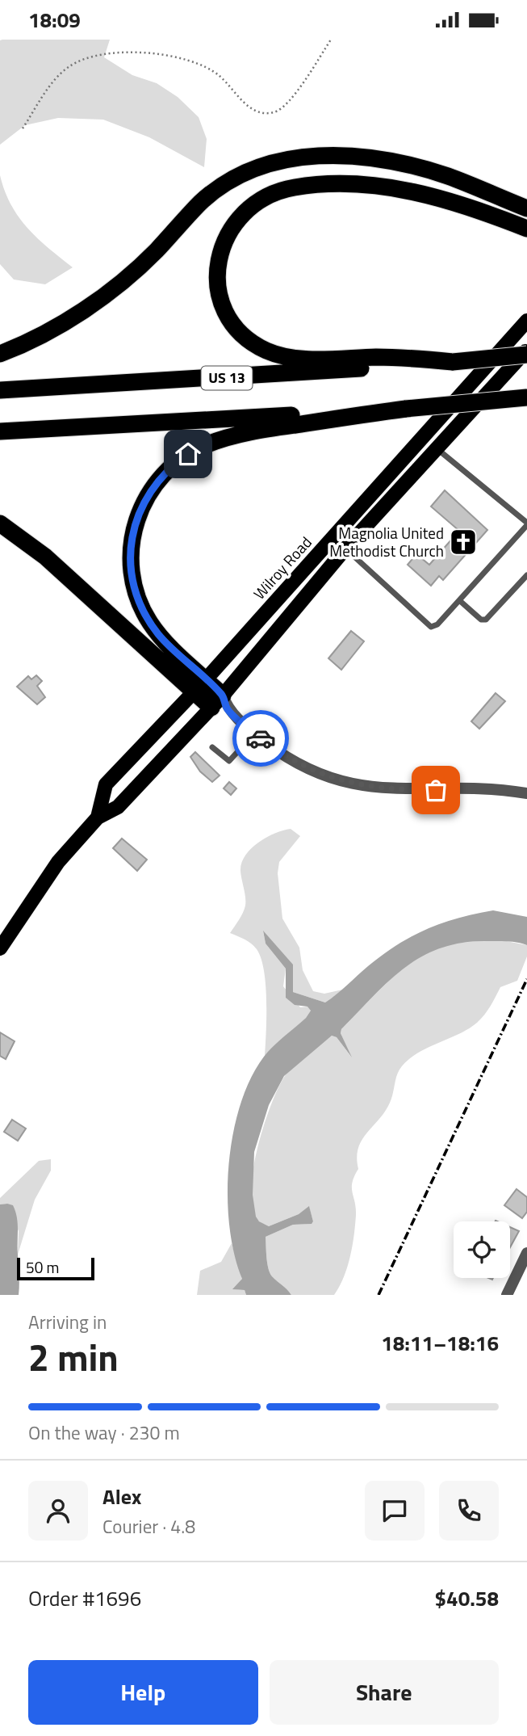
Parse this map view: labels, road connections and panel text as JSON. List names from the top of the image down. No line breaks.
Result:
{"streets":{"highway":["US 13"],"main road":["Wilroy Road"]},"places":{"church":["Magnolia United Methodist Church"]},"scale_bar":"50 m","page":{"status":"18:09","scale":"50 m","heading":["2 min","Arriving in","18:11–18:16"],"panel":["Alex","Courier · 4.8","Order #1696","$40.58"],"bar":"On the way · 230 m","buttons":["Help","Share"]}}
